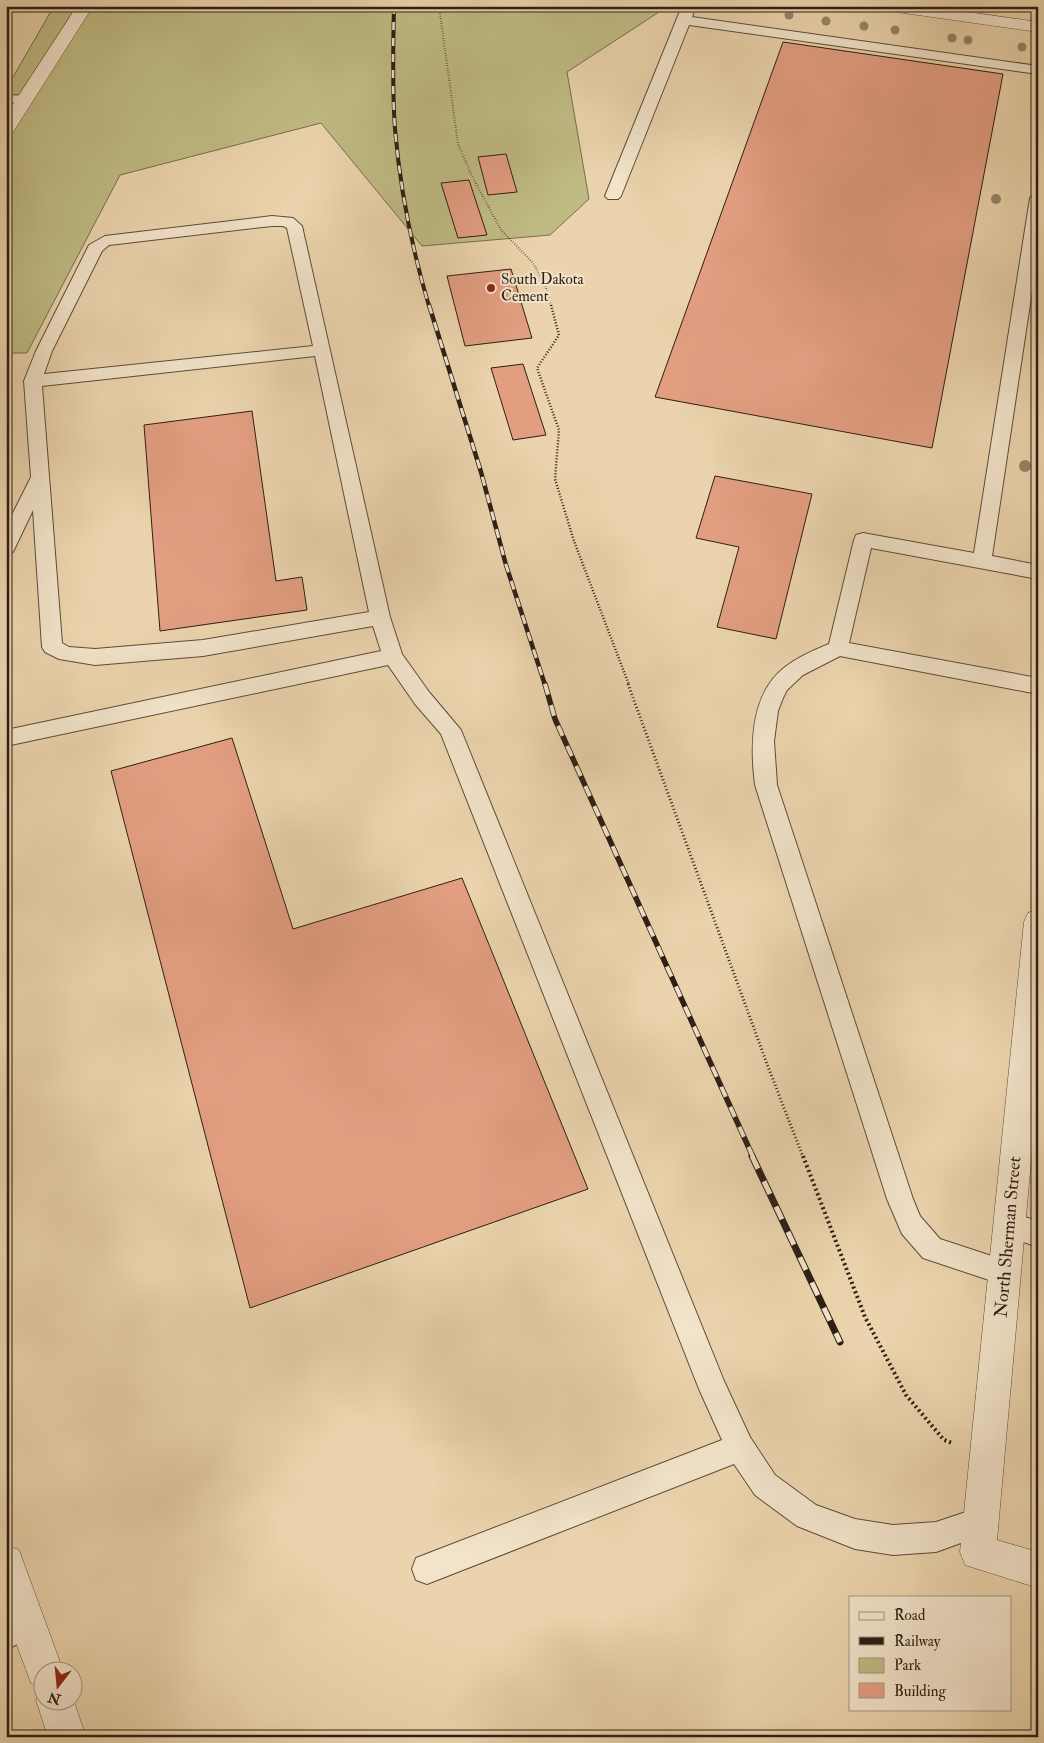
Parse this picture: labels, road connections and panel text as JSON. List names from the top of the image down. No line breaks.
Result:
{"streets":{"street":["North Sherman Street"]},"places":["South Dakota Cement"],"legend":["Road","Railway","Park","Building"],"north":"bottom"}
